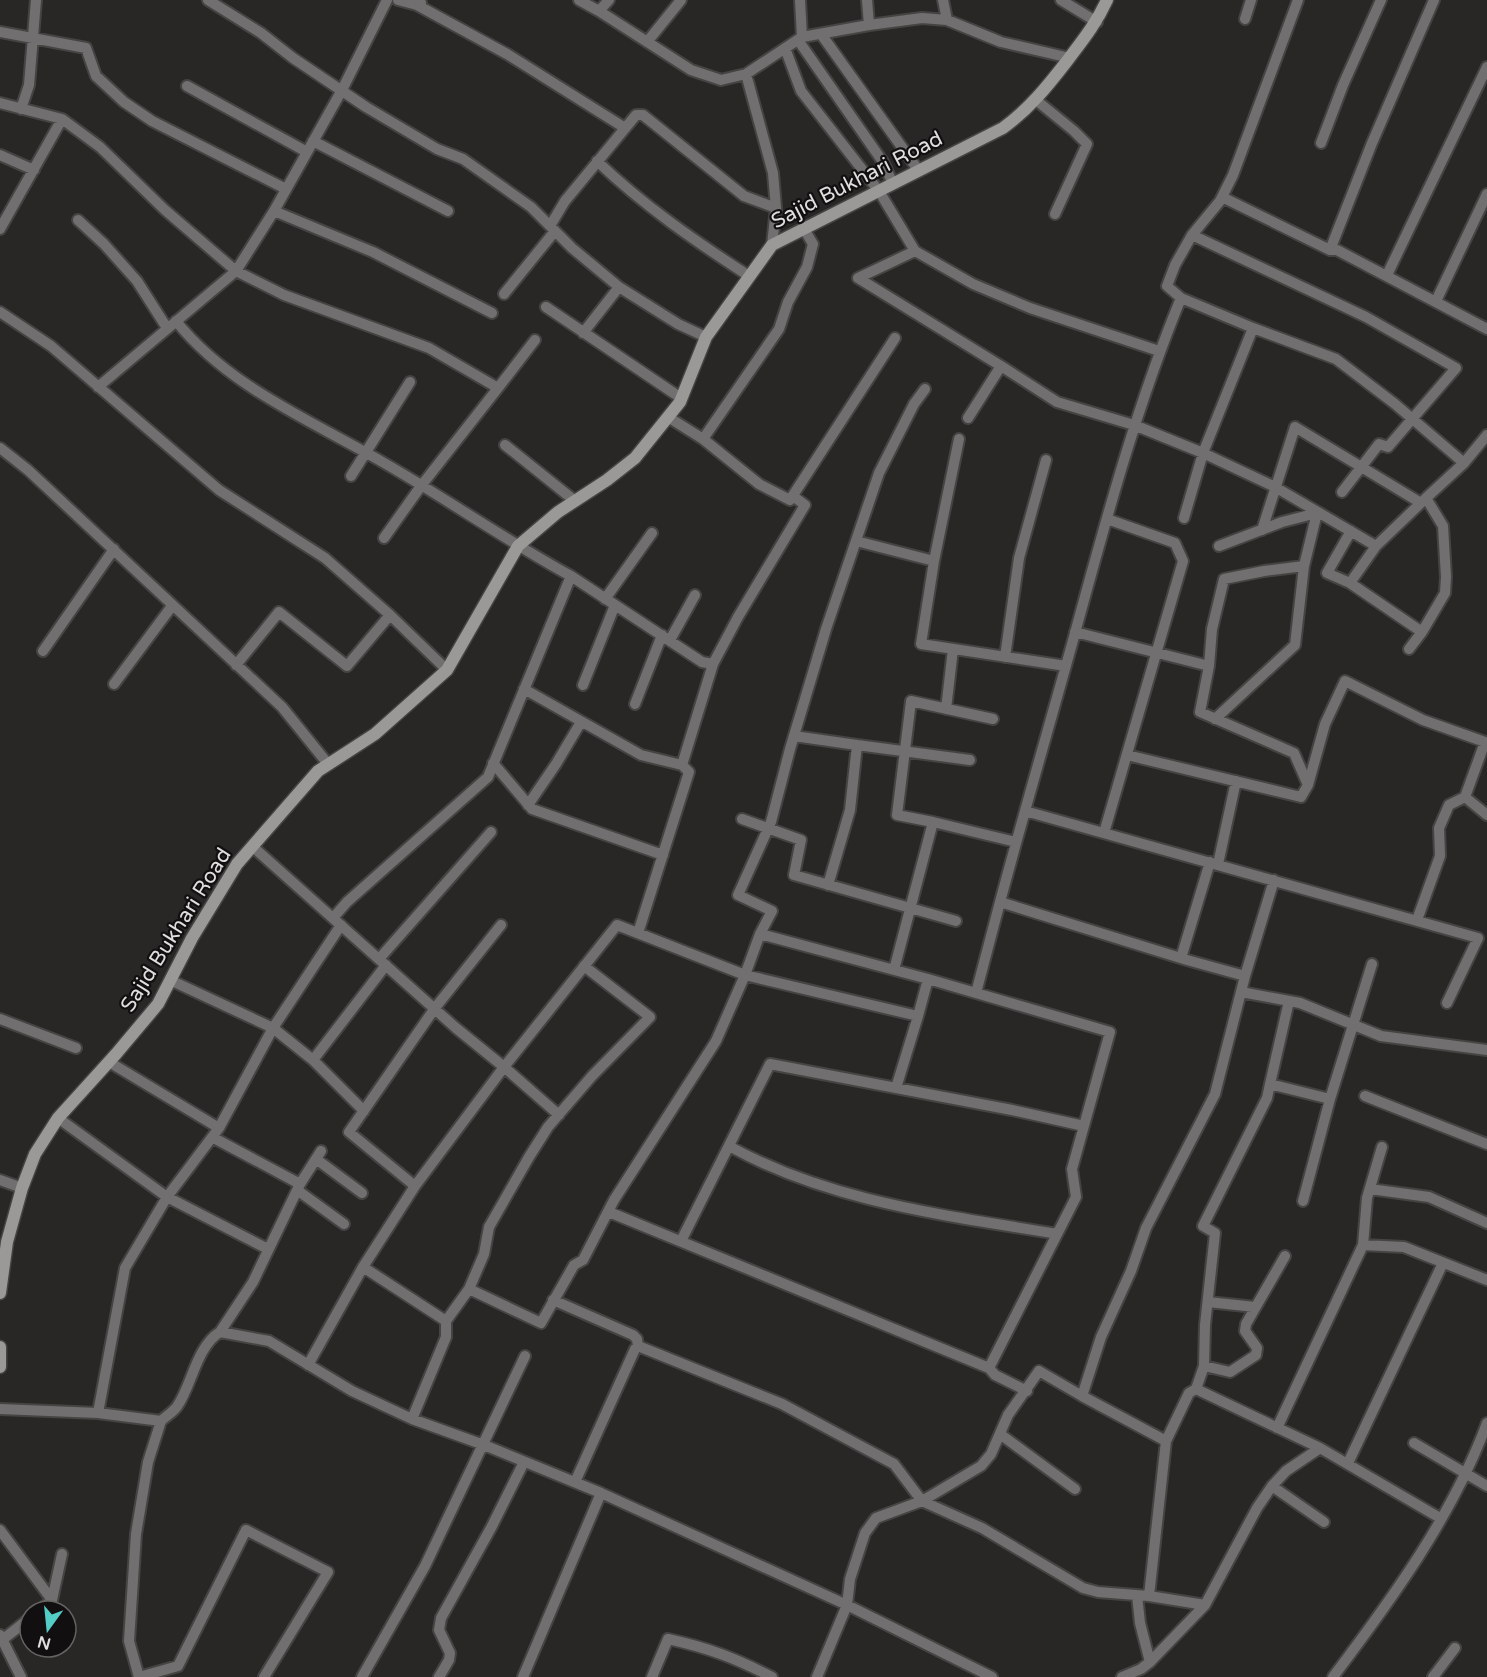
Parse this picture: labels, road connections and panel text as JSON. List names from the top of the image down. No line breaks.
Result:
{"streets":{"street":["Sajid Bukhari Road"]},"north":"bottom"}
